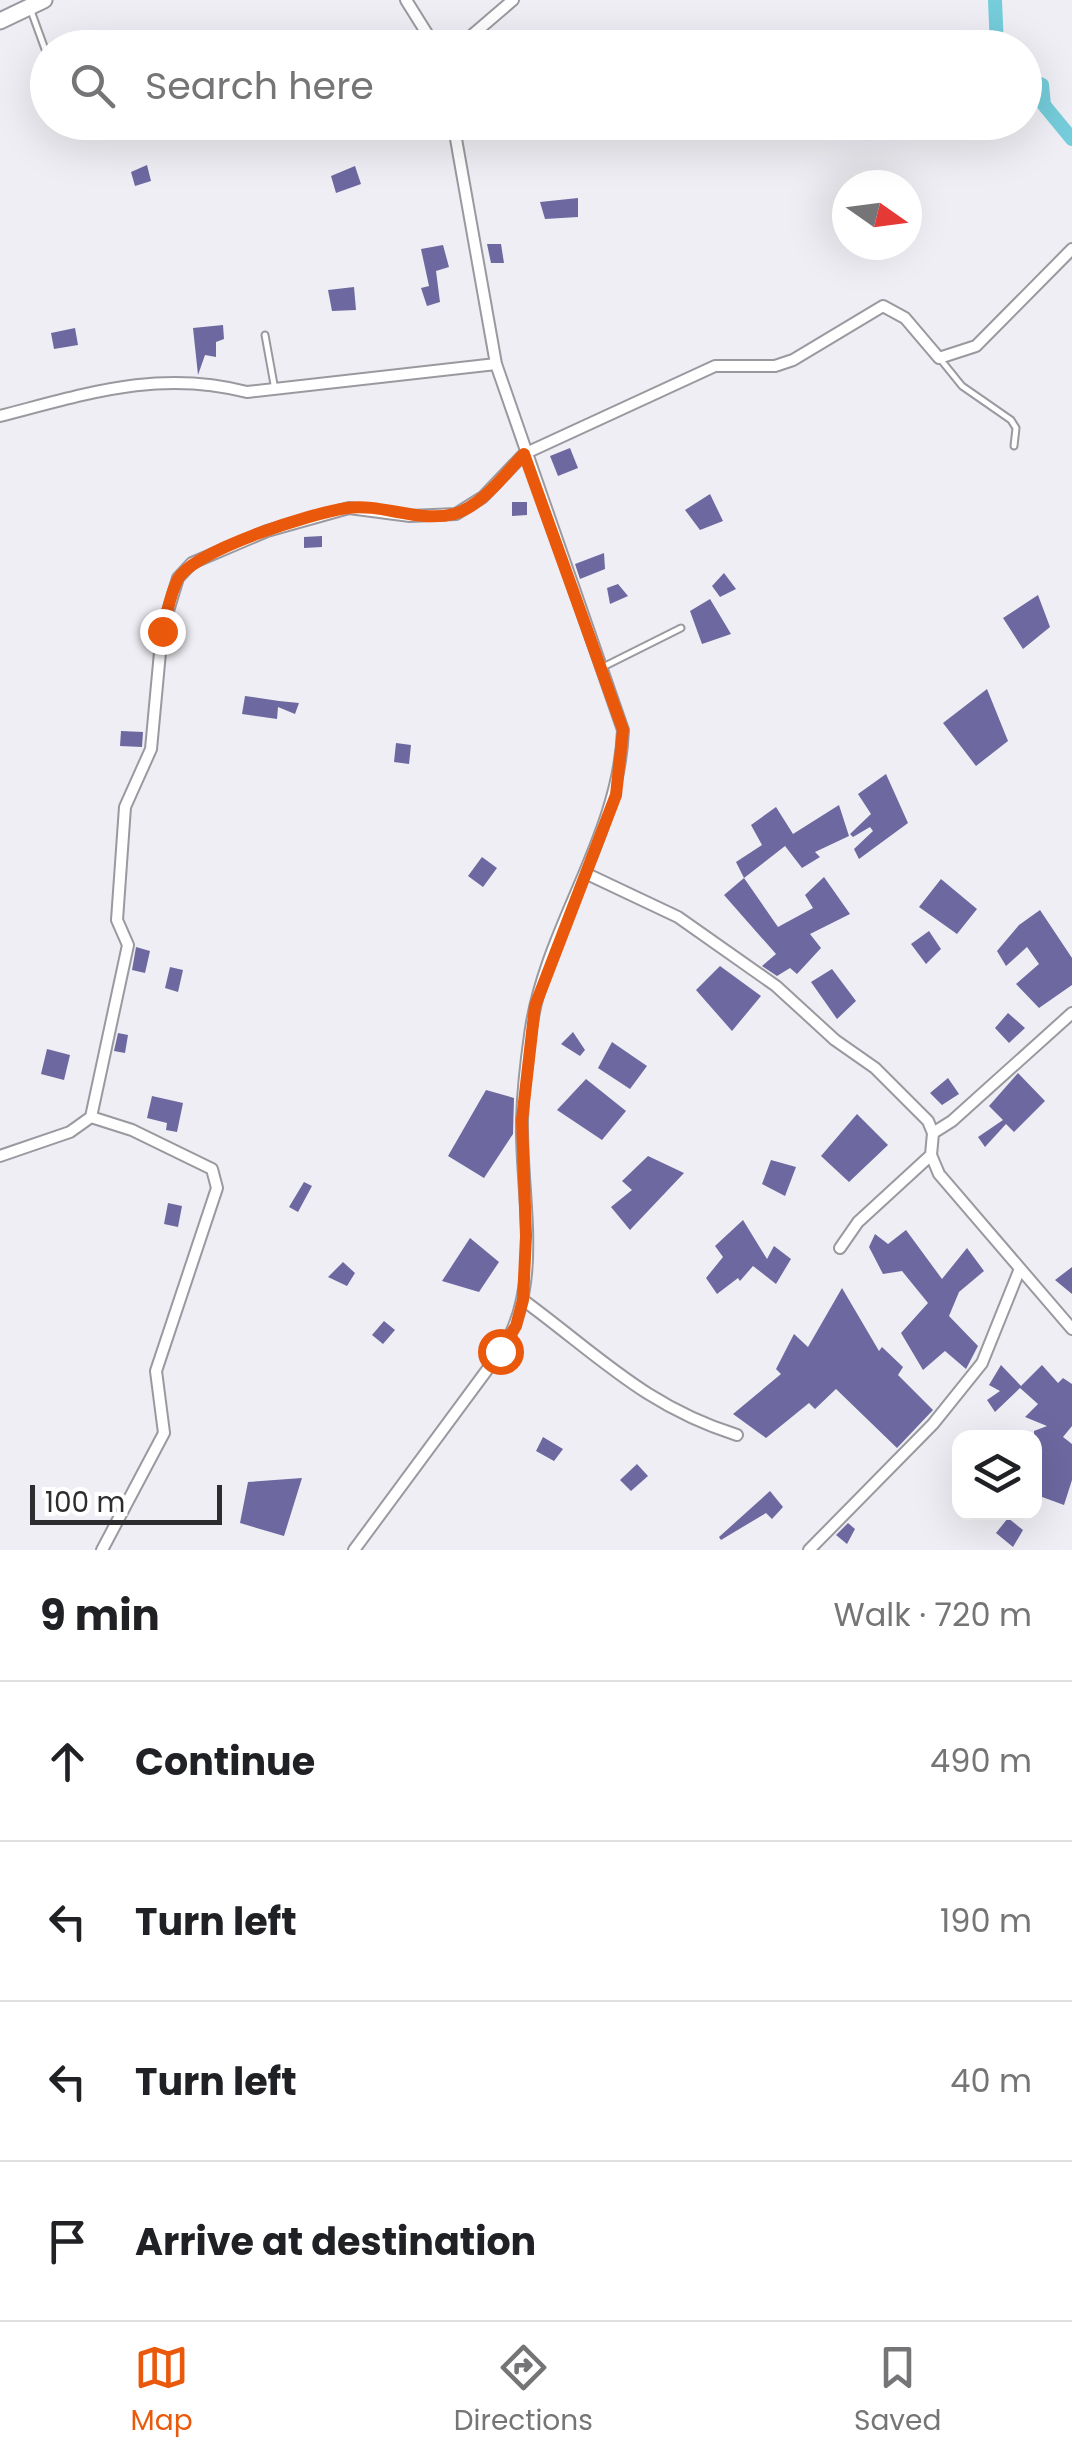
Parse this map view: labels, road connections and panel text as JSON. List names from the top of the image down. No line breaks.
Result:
{"scale_bar":"100 m","north":"right","page":{"search":"Search here","scale":"100 m","heading":["9 min","Walk · 720 m"],"list":[["Continue","490 m"],["Turn left","190 m"],["Turn left","40 m"],"Arrive at destination"],"nav":["Map","Directions","Saved"]}}
